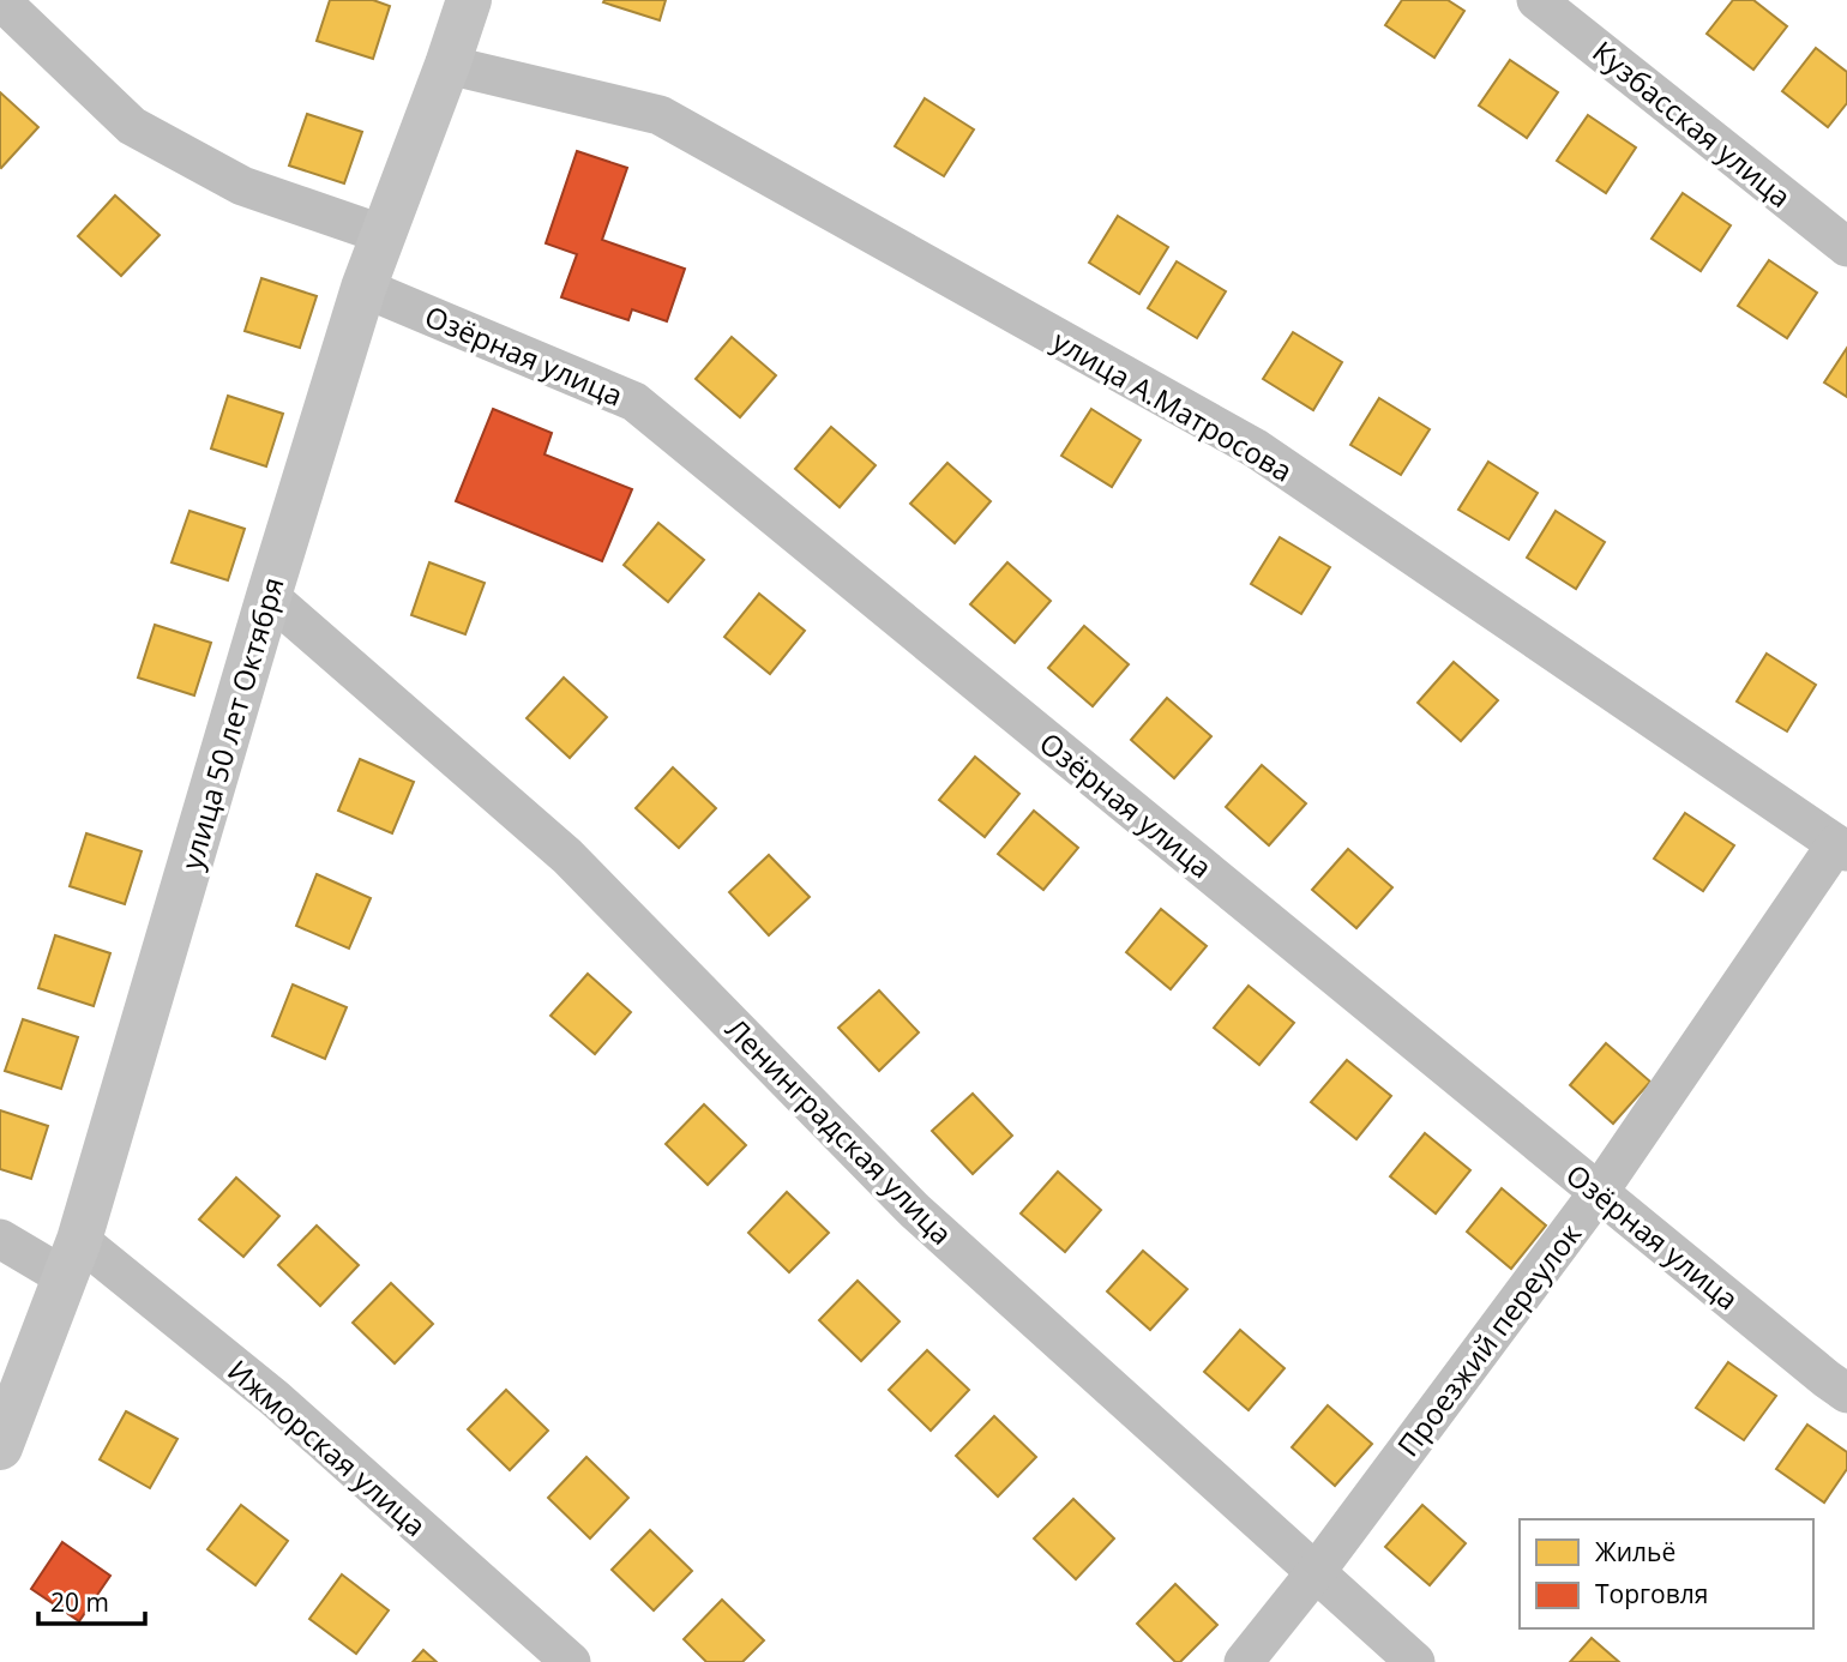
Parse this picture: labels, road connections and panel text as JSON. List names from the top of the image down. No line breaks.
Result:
{"streets":{"main road":["улица 50 лет Октября"],"street":["Кузбасская улица","Озёрная улица","улица А.Матросова","Ленинградская улица","Проезжий переулок","Ижморская улица"]},"crossings":[["Озёрная улица","улица 50 лет Октября"],["Озёрная улица","Проезжий переулок"],["улица А.Матросова","улица 50 лет Октября"],["улица А.Матросова","Проезжий переулок"],["улица 50 лет Октября","Ленинградская улица"],["улица 50 лет Октября","Ижморская улица"],["Ленинградская улица","Проезжий переулок"]],"legend":["Жильё","Торговля"],"scale_bar":"20 m"}
